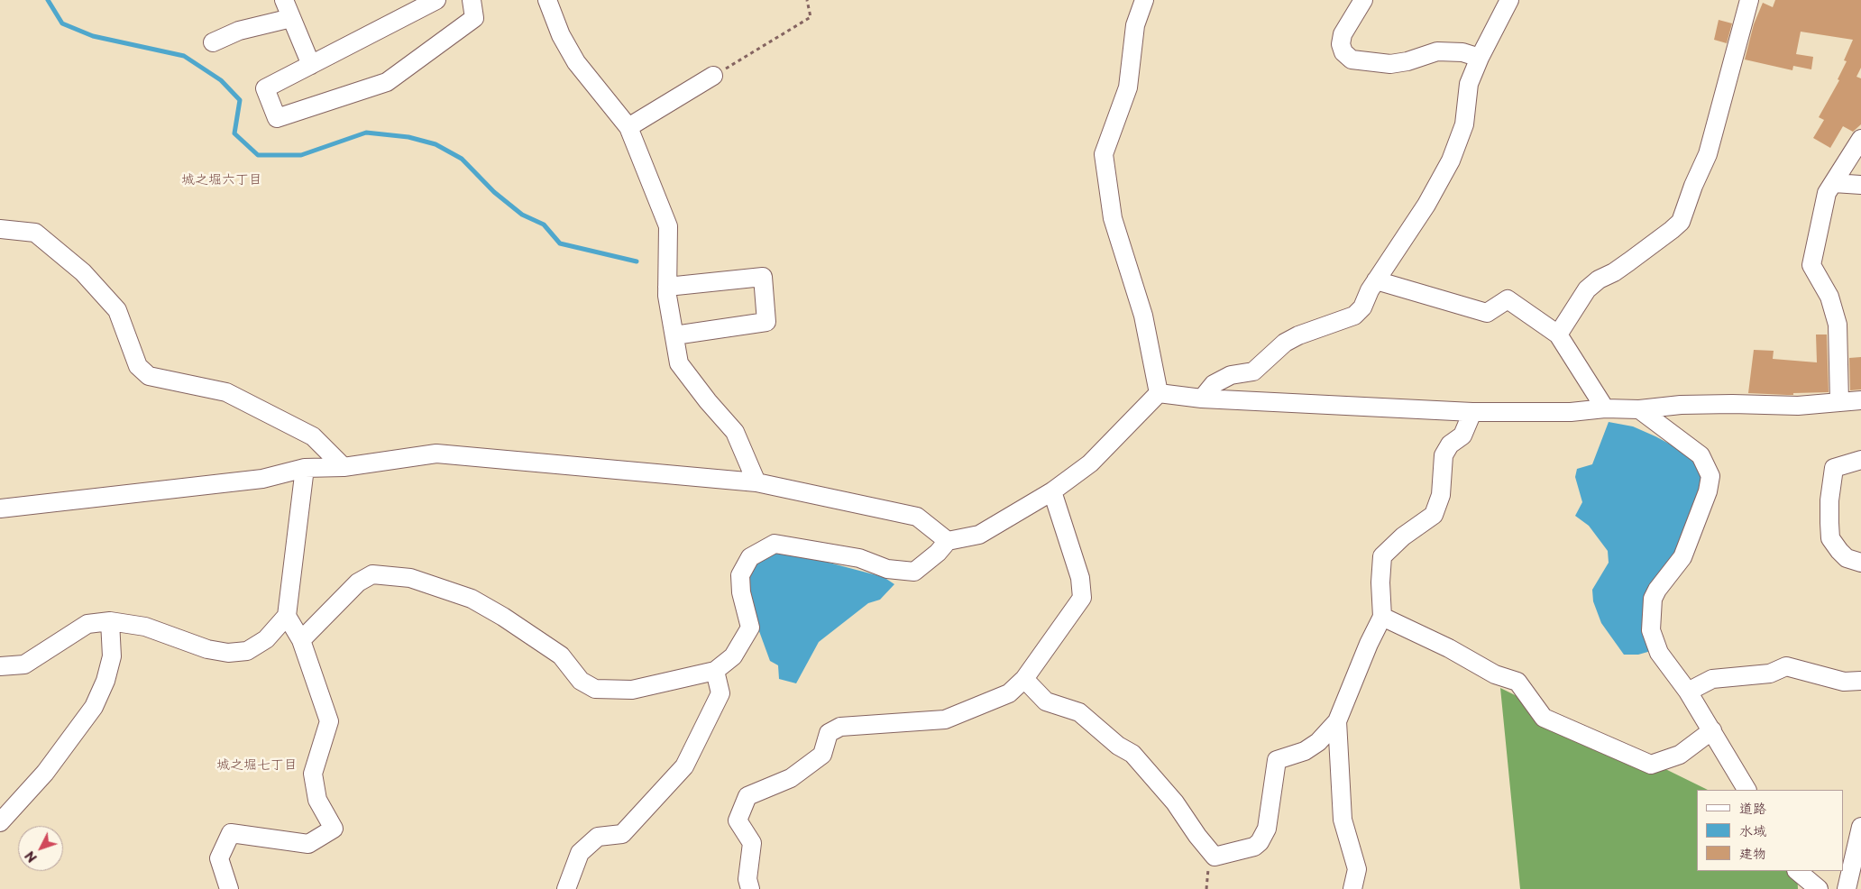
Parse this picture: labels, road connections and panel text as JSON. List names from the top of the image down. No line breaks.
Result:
{"districts":["城之堀六丁目","城之堀七丁目"],"legend":["道路","水域","建物"],"north":"bottom left"}
